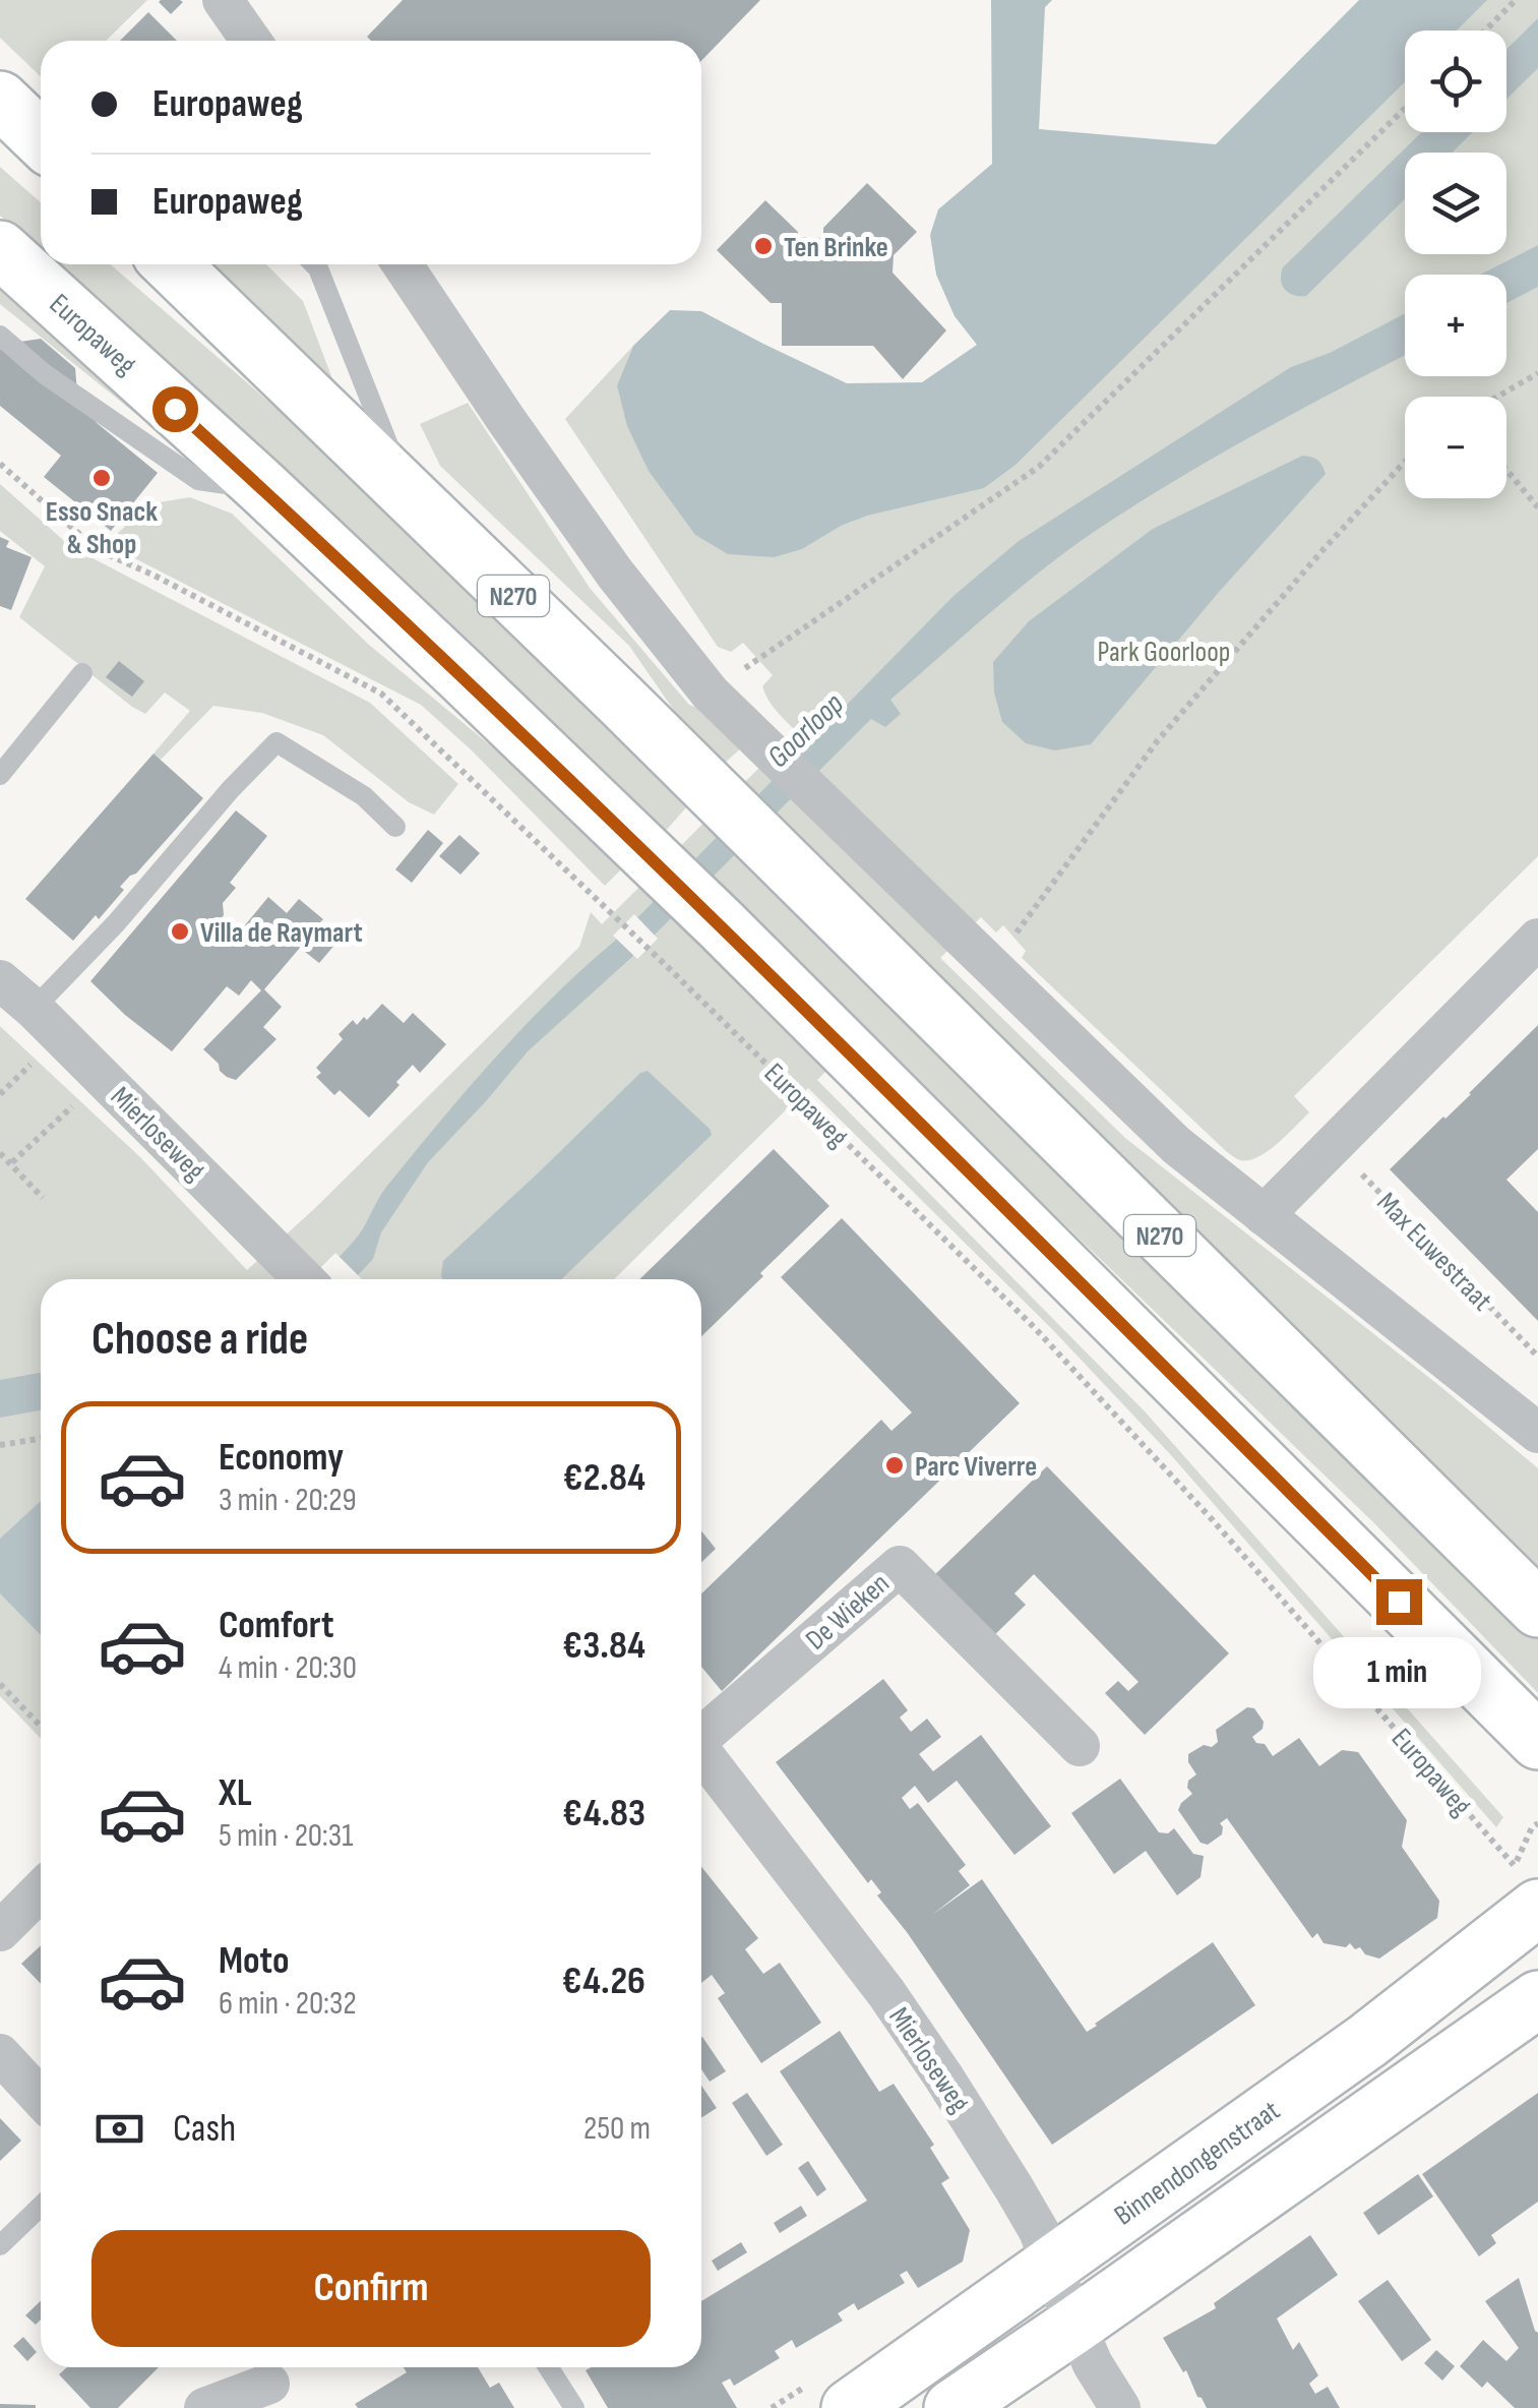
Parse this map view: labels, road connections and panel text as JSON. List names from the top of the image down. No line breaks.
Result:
{"streets":{"main road":["Europaweg","N270","Binnendongenstraat"],"street":["Mierloseweg","De Wieken"],"path":["Max Euwestraat"]},"crossings":[["Europaweg","Binnendongenstraat"],["Mierloseweg","Binnendongenstraat"]],"water":["Goorloop"],"parks":["Park Goorloop"],"places":["Ten Brinke","Esso Snack & Shop","Villa de Raymart","Parc Viverre"],"page":{"map_buttons":["+","−"],"banner":["Europaweg","Europaweg"],"heading":"Choose a ride","list":[{"name":"Economy","note":"3 min · 20:29","value":"€2.84"},{"name":"Comfort","note":"4 min · 20:30","value":"€3.84"},{"name":"XL","note":"5 min · 20:31","value":"€4.83"},{"name":"Moto","note":"6 min · 20:32","value":"€4.26"}],"bubble":"1 min","pay":["Cash","250 m"],"buttons":"Confirm"}}
